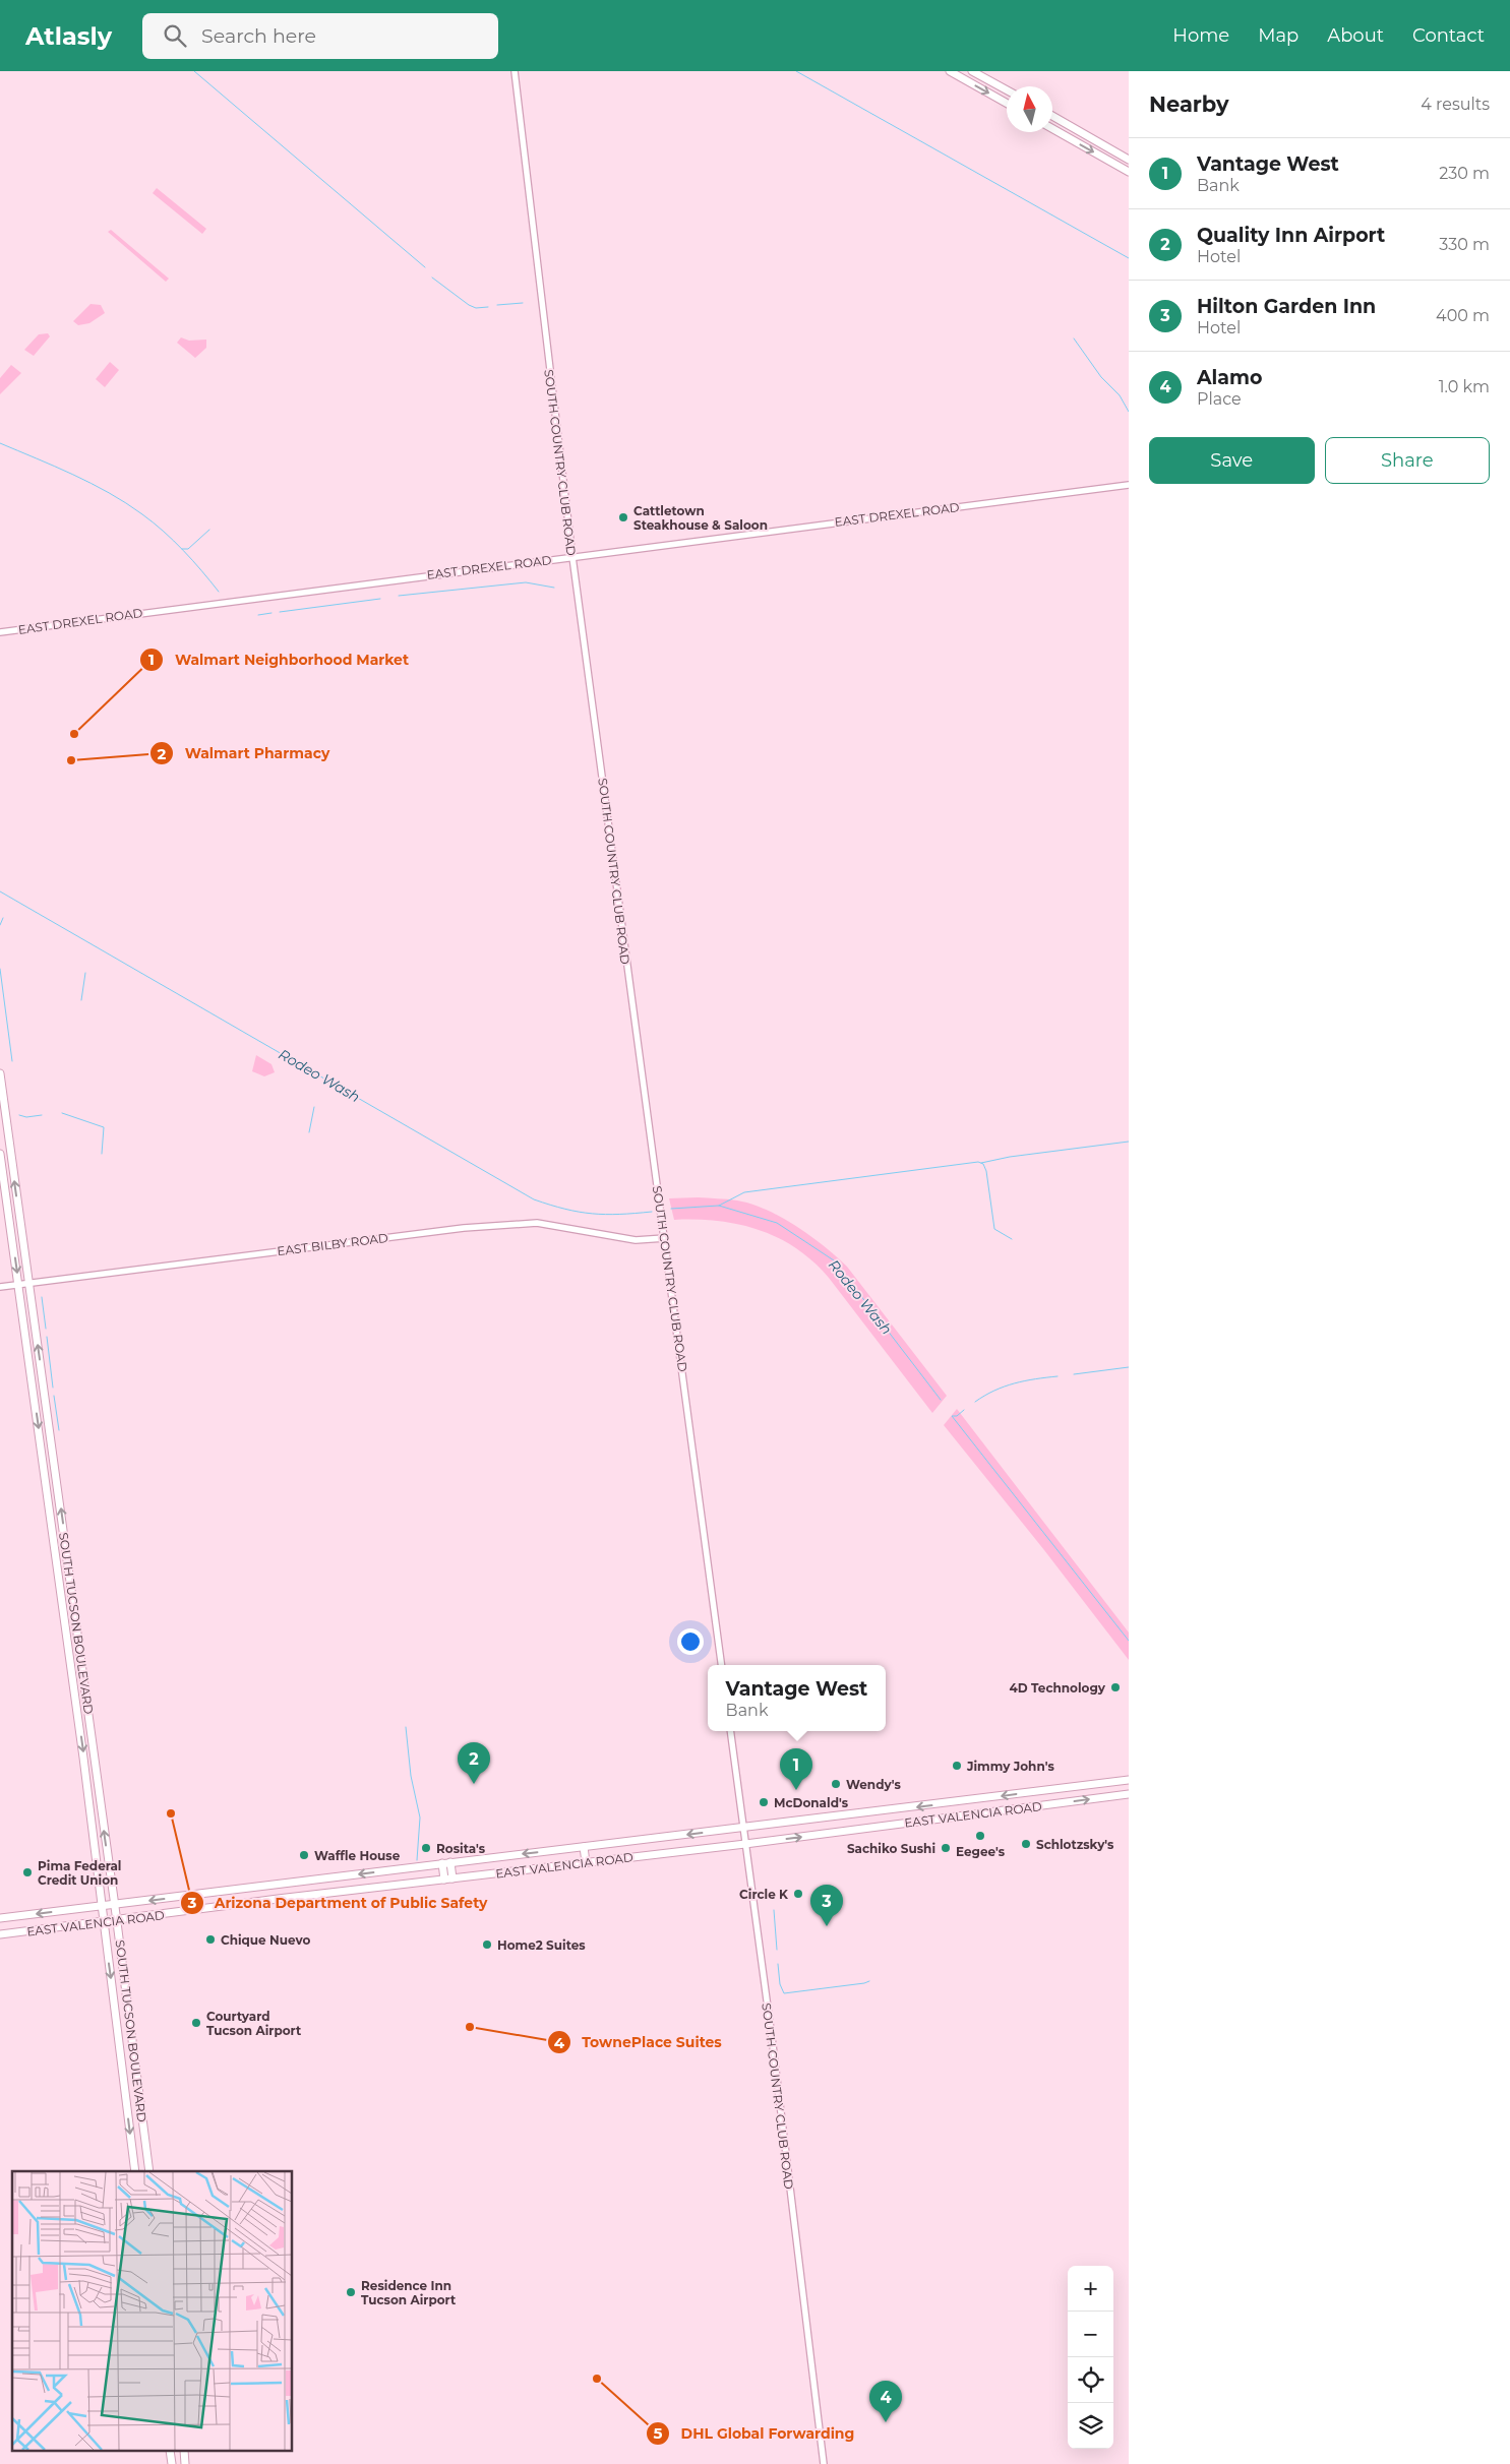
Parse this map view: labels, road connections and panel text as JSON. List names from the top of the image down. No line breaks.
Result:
{"streets":{"main road":["SOUTH TUCSON BOULEVARD","EAST VALENCIA ROAD"],"street":["SOUTH COUNTRY CLUB ROAD","EAST DREXEL ROAD","EAST BILBY ROAD"]},"crossings":[["SOUTH COUNTRY CLUB ROAD","EAST DREXEL ROAD"],["SOUTH COUNTRY CLUB ROAD","EAST BILBY ROAD"],["SOUTH COUNTRY CLUB ROAD","EAST VALENCIA ROAD"],["EAST BILBY ROAD","SOUTH TUCSON BOULEVARD"],["SOUTH TUCSON BOULEVARD","EAST VALENCIA ROAD"]],"water":["Rodeo Wash"],"places":["Cattletown Steakhouse & Saloon","Walmart Neighborhood Market","Walmart Pharmacy","4D Technology","Jimmy John's","Wendy's","McDonald's","Arizona Department of Public Safety","Eegee's","Schlotzsky's","Rosita's","Sachiko Sushi","Waffle House","Pima Federal Credit Union","Circle K","Chique Nuevo","Home2 Suites","Courtyard Tucson Airport","TownePlace Suites","Residence Inn Tucson Airport","DHL Global Forwarding"],"north":"top","page":{"header":"Atlasly","search":"Search here","nav":["Home","Map","About","Contact"],"heading":["Nearby","4 results"],"list":[{"mark":"1","name":"Vantage West","note":"Bank","value":"230 m"},{"mark":"2","name":"Quality Inn Airport","note":"Hotel","value":"330 m"},{"mark":"3","name":"Hilton Garden Inn","note":"Hotel","value":"400 m"},{"mark":"4","name":"Alamo","note":"Place","value":"1.0 km"}],"buttons":["Save","Share"],"popup":["Vantage West","Bank"],"pins":["2","1","3","4"],"map_buttons":["+","−"]}}
